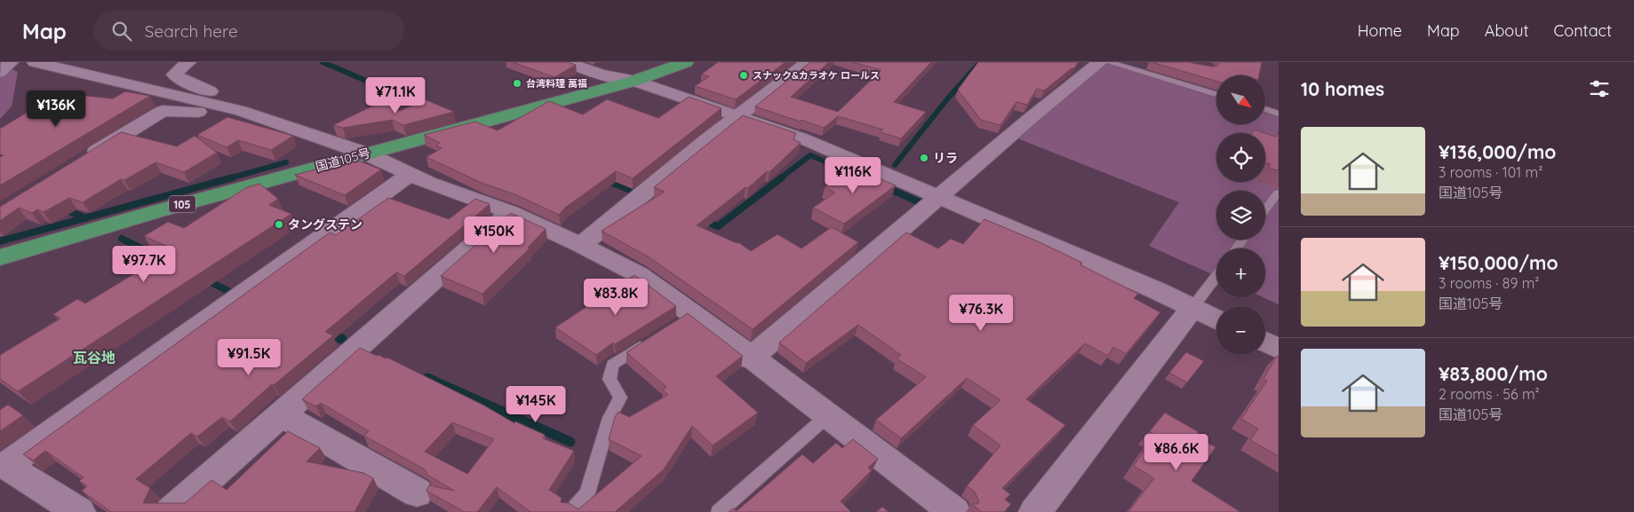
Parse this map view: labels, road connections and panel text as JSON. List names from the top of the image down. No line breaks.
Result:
{"streets":{"highway":["国道105号","105"]},"districts":["瓦谷地"],"places":["スナック&カラオケ ロールス","台湾料理 萬福","リラ","タングステン"],"north":"bottom right","page":{"header":"Map","search":"Search here","nav":["Home","Map","About","Contact"],"heading":"10 homes","map_buttons":["+","−"],"price":["¥71.1K","¥136K","¥116K","¥150K","¥97.7K","¥83.8K","¥76.3K","¥91.5K","¥145K","¥86.6K"],"list":[{"name":"¥136,000/mo","note":"3 rooms · 101 m² · 国道105号"},{"name":"¥150,000/mo","note":"3 rooms · 89 m² · 国道105号"},{"name":"¥83,800/mo","note":"2 rooms · 56 m² · 国道105号"}]}}
